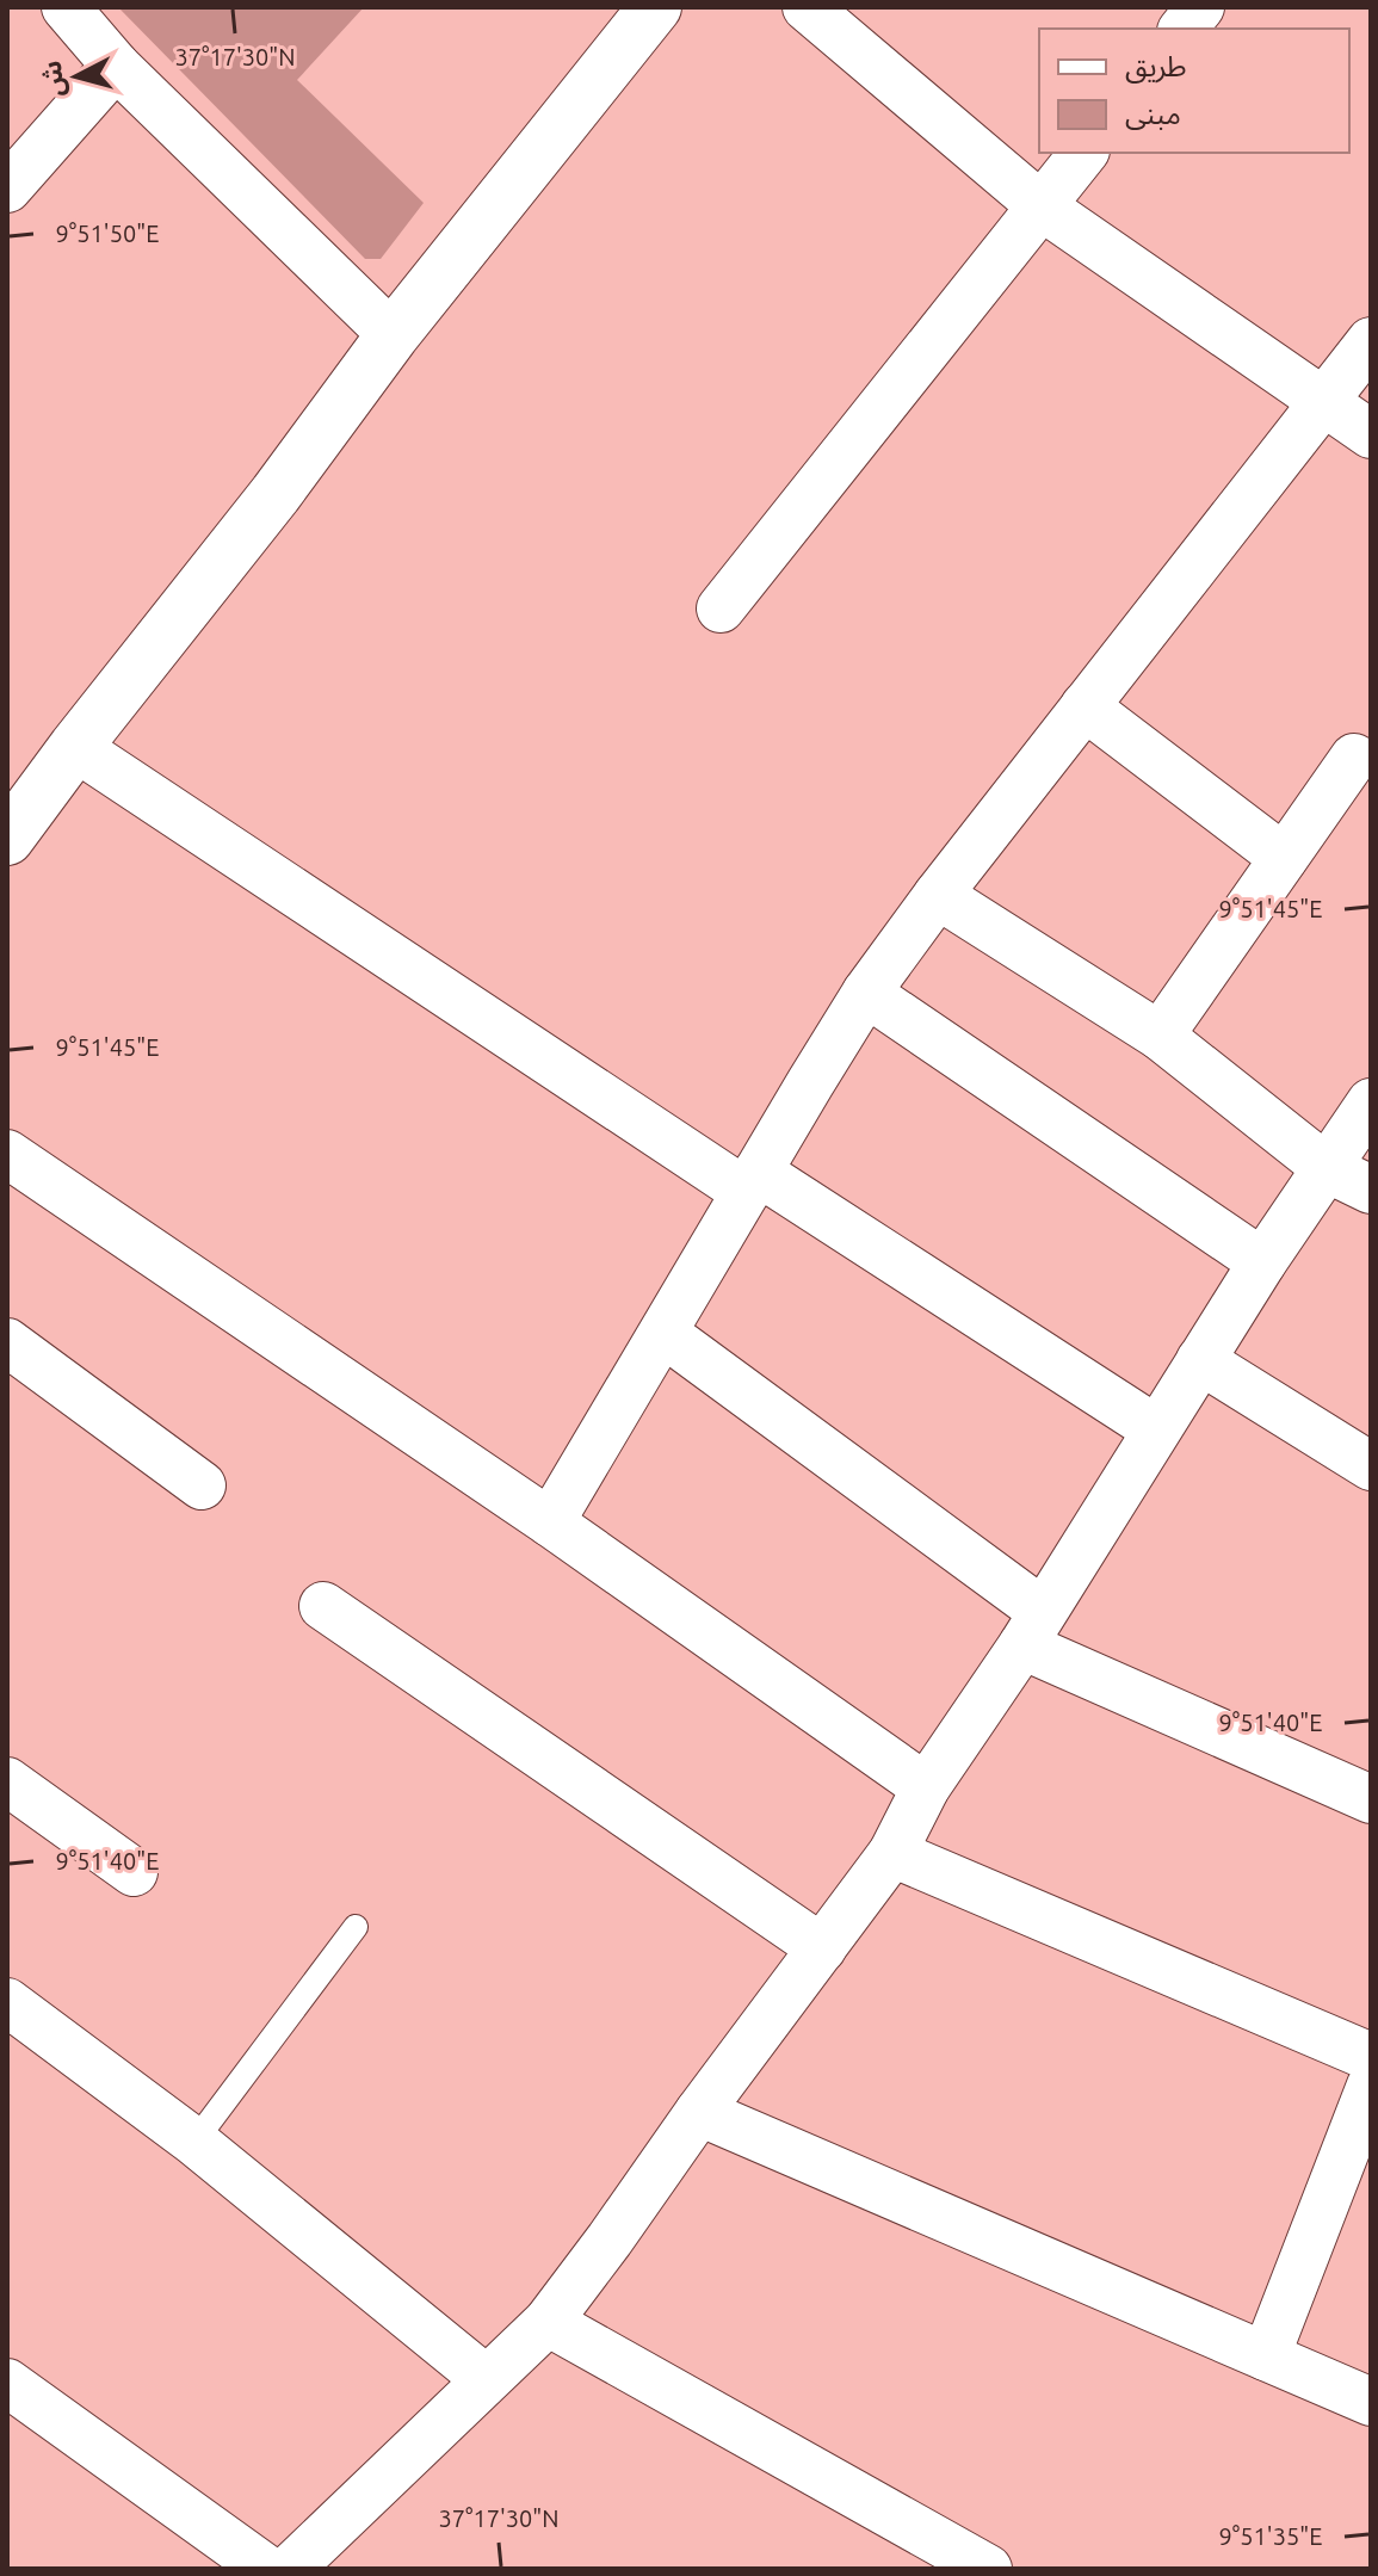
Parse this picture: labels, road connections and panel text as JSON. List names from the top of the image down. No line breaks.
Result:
{"legend":["طريق","مبنى"],"north":"left","coordinates":["37°17'30\"N","9°51'50\"E","9°51'45\"E","9°51'40\"E","9°51'35\"E"]}
